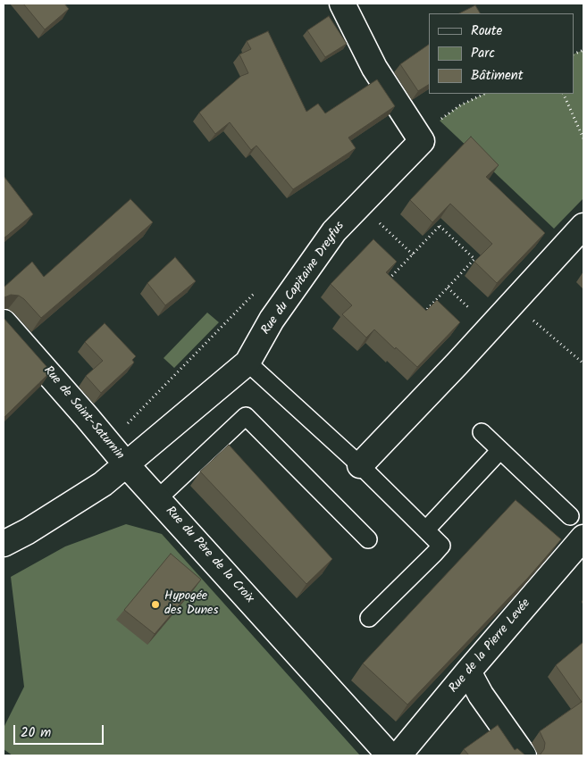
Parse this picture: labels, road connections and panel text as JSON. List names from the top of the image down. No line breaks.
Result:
{"streets":{"street":["Rue du Capitaine Dreyfus","Rue de Saint-Saturnin","Rue du Père de la Croix","Rue de la Pierre Levée"]},"crossings":[["Rue du Capitaine Dreyfus","Rue de Saint-Saturnin"],["Rue du Capitaine Dreyfus","Rue du Père de la Croix"],["Rue de Saint-Saturnin","Rue du Père de la Croix"]],"places":["Hypogée des Dunes"],"legend":["Route","Parc","Bâtiment"],"scale_bar":"20 m"}
